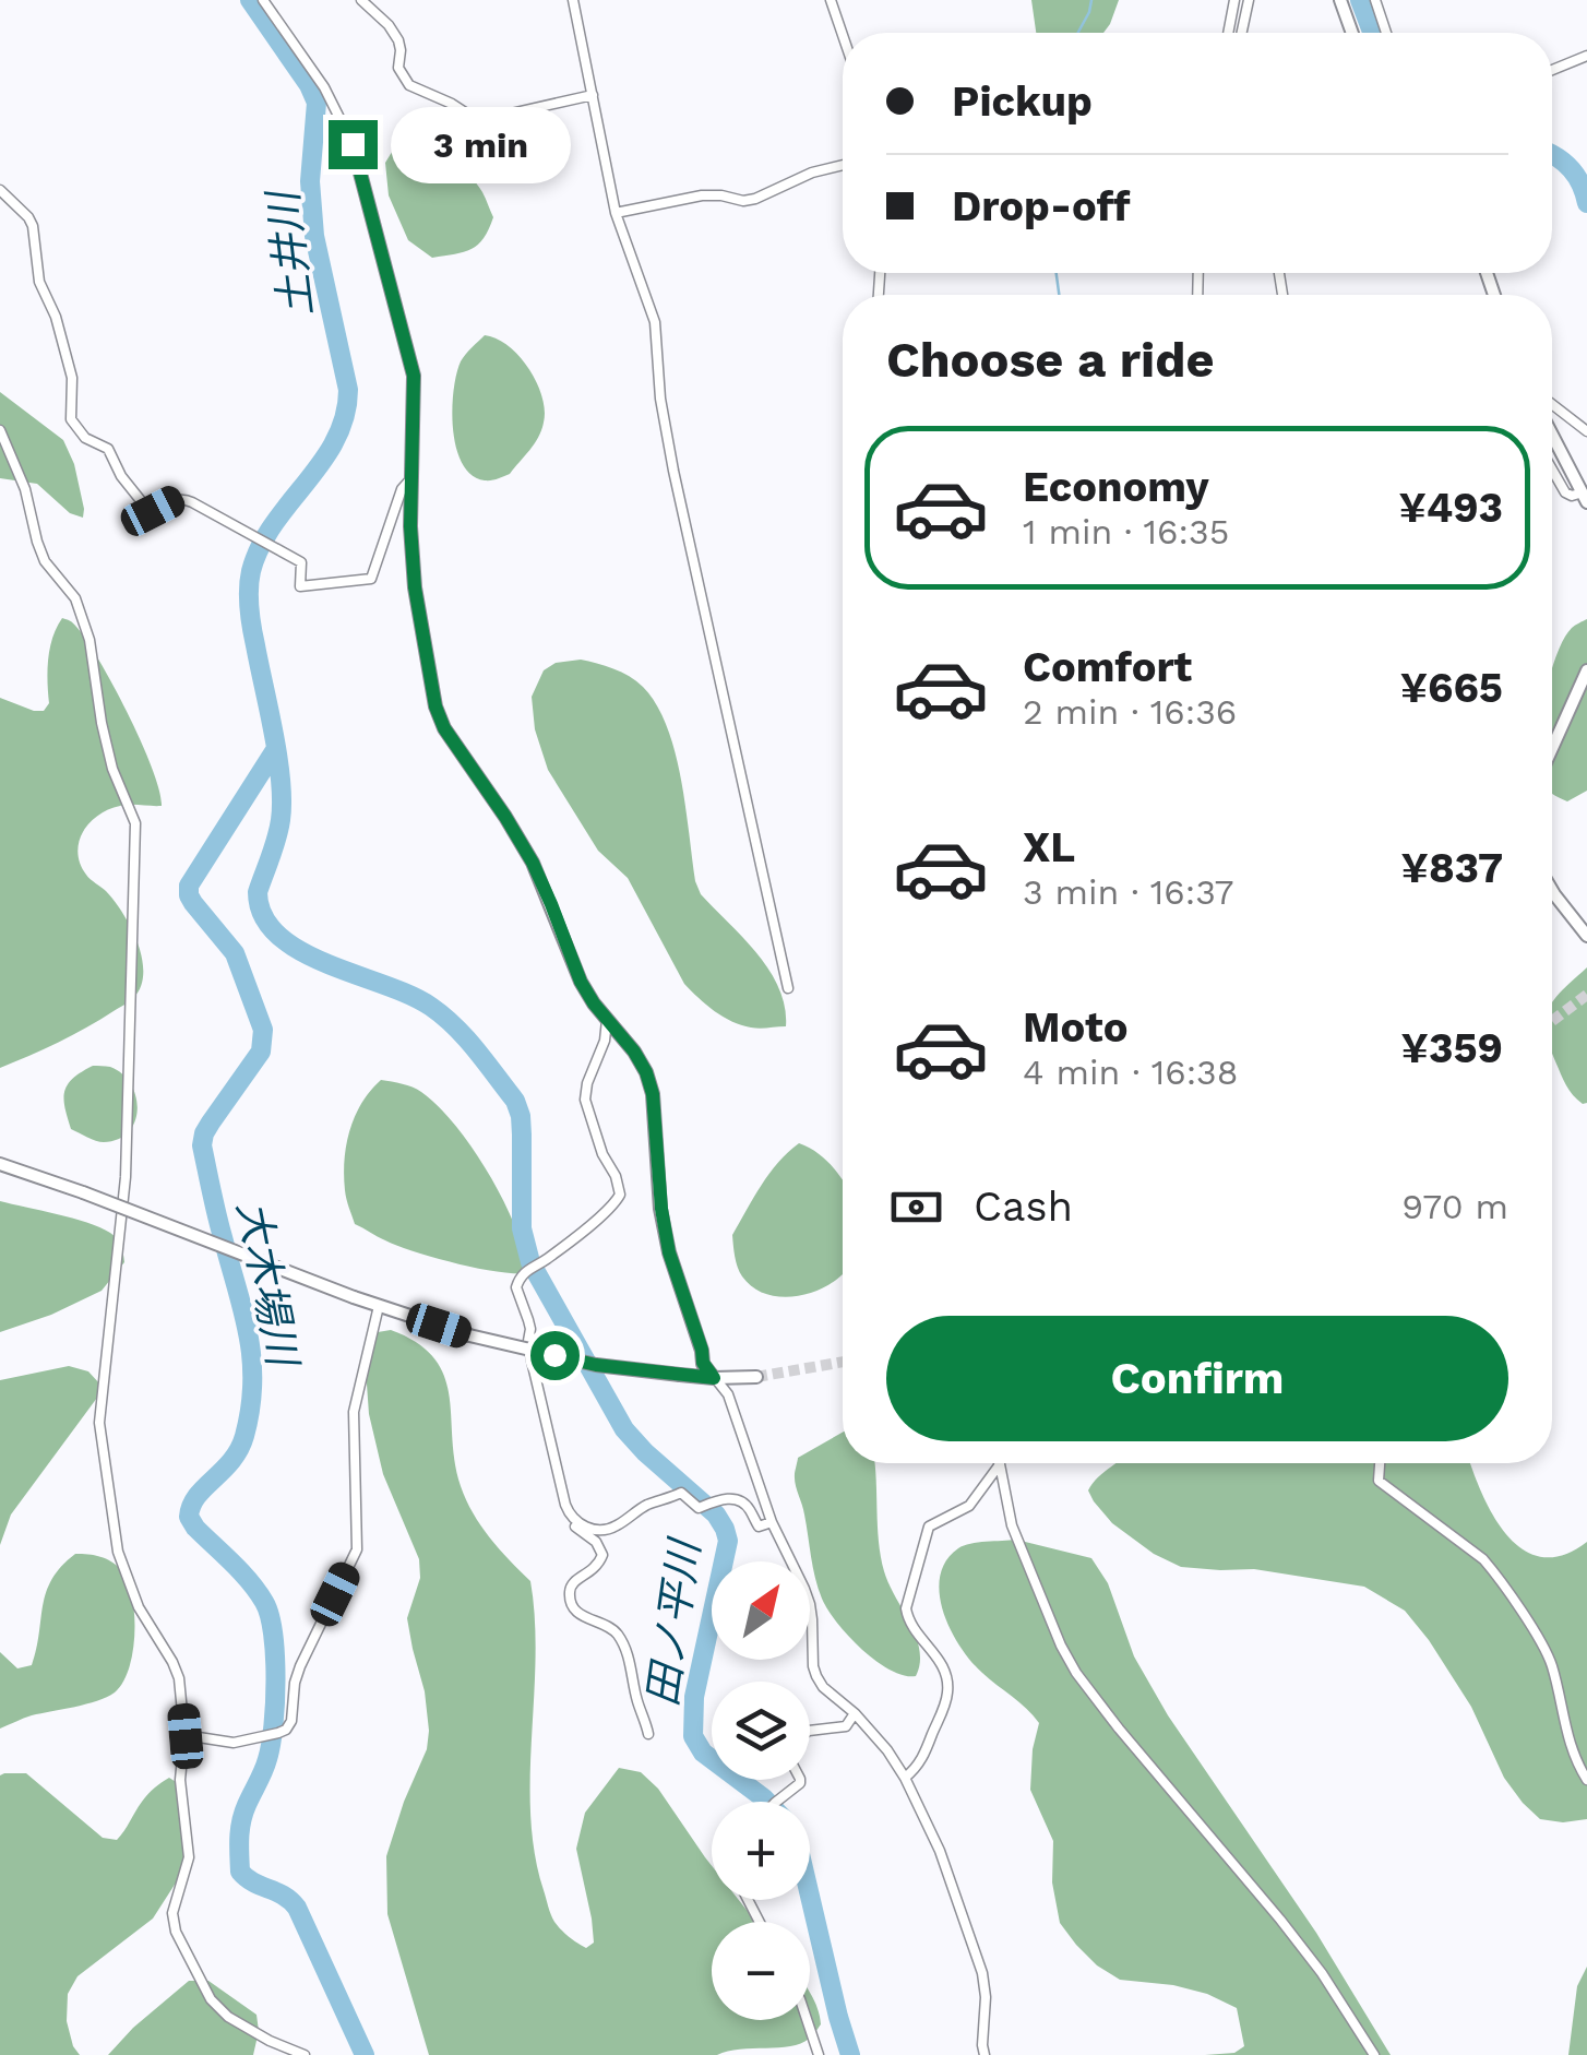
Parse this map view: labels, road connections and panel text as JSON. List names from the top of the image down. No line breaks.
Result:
{"water":["土井川","大木場川","田ノ平川"],"north":"top right","page":{"banner":["Pickup","Drop-off"],"bubble":"3 min","heading":"Choose a ride","list":[{"name":"Economy","note":"1 min · 16:35","value":"¥493"},{"name":"Comfort","note":"2 min · 16:36","value":"¥665"},{"name":"XL","note":"3 min · 16:37","value":"¥837"},{"name":"Moto","note":"4 min · 16:38","value":"¥359"}],"pay":["Cash","970 m"],"buttons":"Confirm","map_buttons":["+","−"]}}
